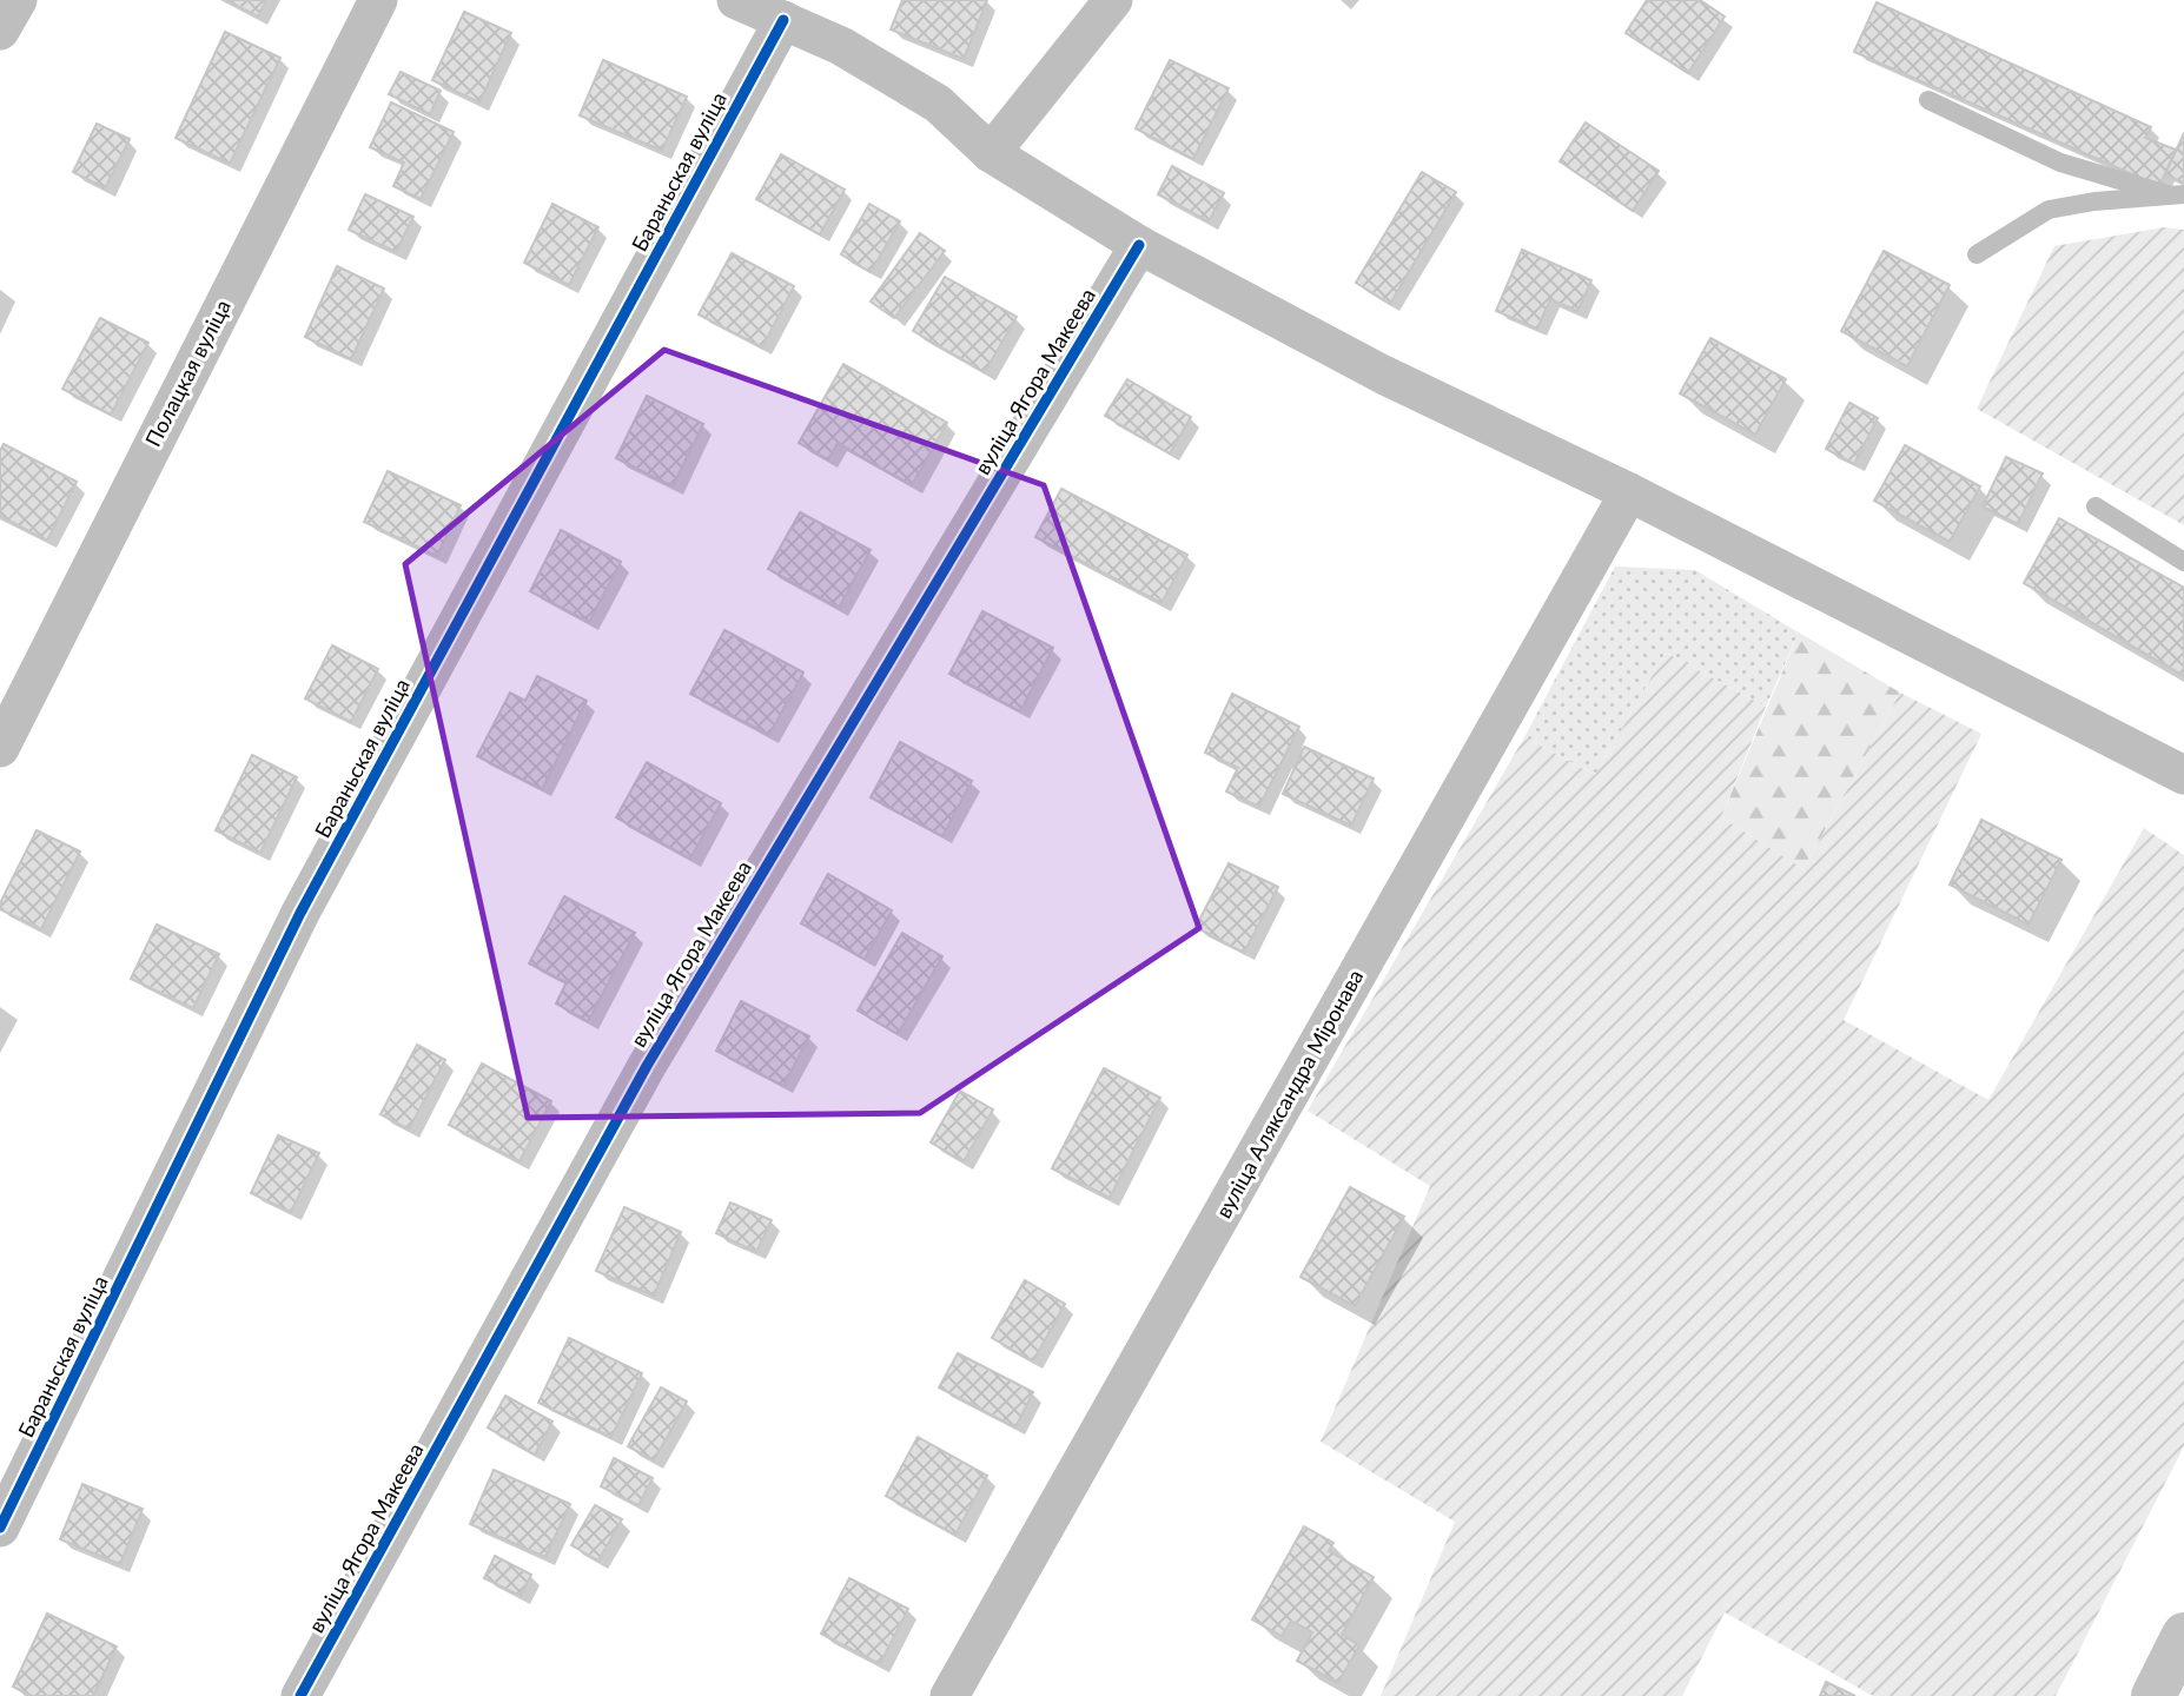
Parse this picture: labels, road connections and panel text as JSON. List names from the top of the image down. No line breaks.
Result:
{"streets":{"street":["Бараньская вуліца","Полацкая вуліца","вуліца Ягора Макеева","вуліца Аляксандра Міронава"]}}
